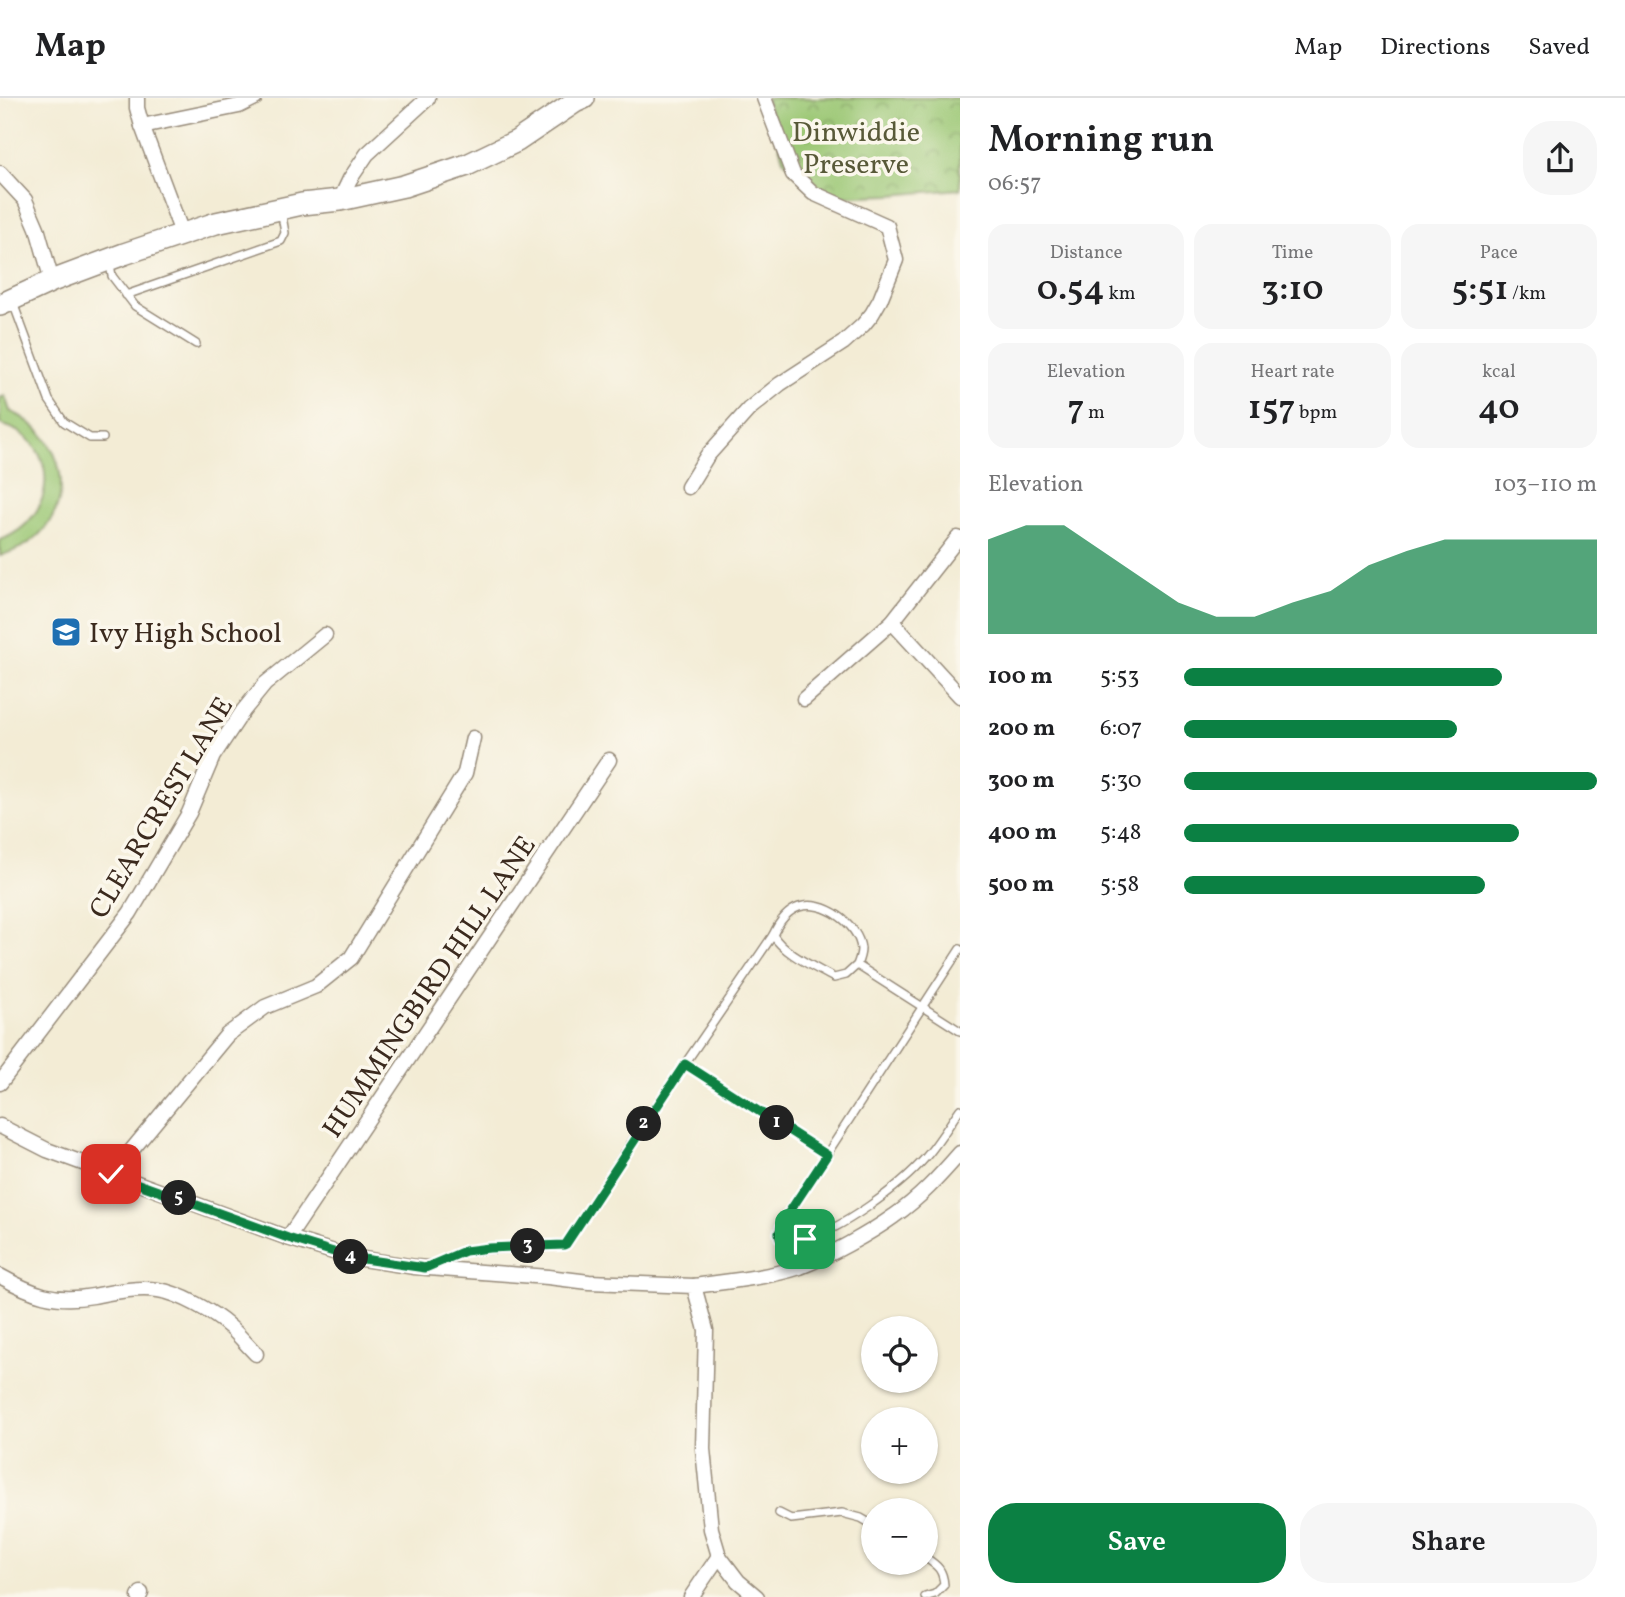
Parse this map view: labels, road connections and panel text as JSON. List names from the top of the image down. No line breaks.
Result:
{"streets":{"street":["CLEARCREST LANE","HUMMINGBIRD HILL LANE"]},"parks":["Dinwiddie Preserve"],"places":{"school or university":["Ivy High School"]},"page":{"header":"Map","nav":["Map","Directions","Saved"],"heading":["Morning run","06:57"],"stats":[["Distance","0.54 km"],["Time","3:10"],["Pace","5:51 /km"],["Elevation","7 m"],["Heart rate","157 bpm"],["kcal","40"]],"chart":["Elevation","103–110 m"],"list":[{"name":"100 m","note":"5:53"},{"name":"200 m","note":"6:07"},{"name":"300 m","note":"5:30"},{"name":"400 m","note":"5:48"},{"name":"500 m","note":"5:58"}],"pins":["1","2","5","3","4"],"map_buttons":["+","−"],"buttons":["Save","Share"]}}
